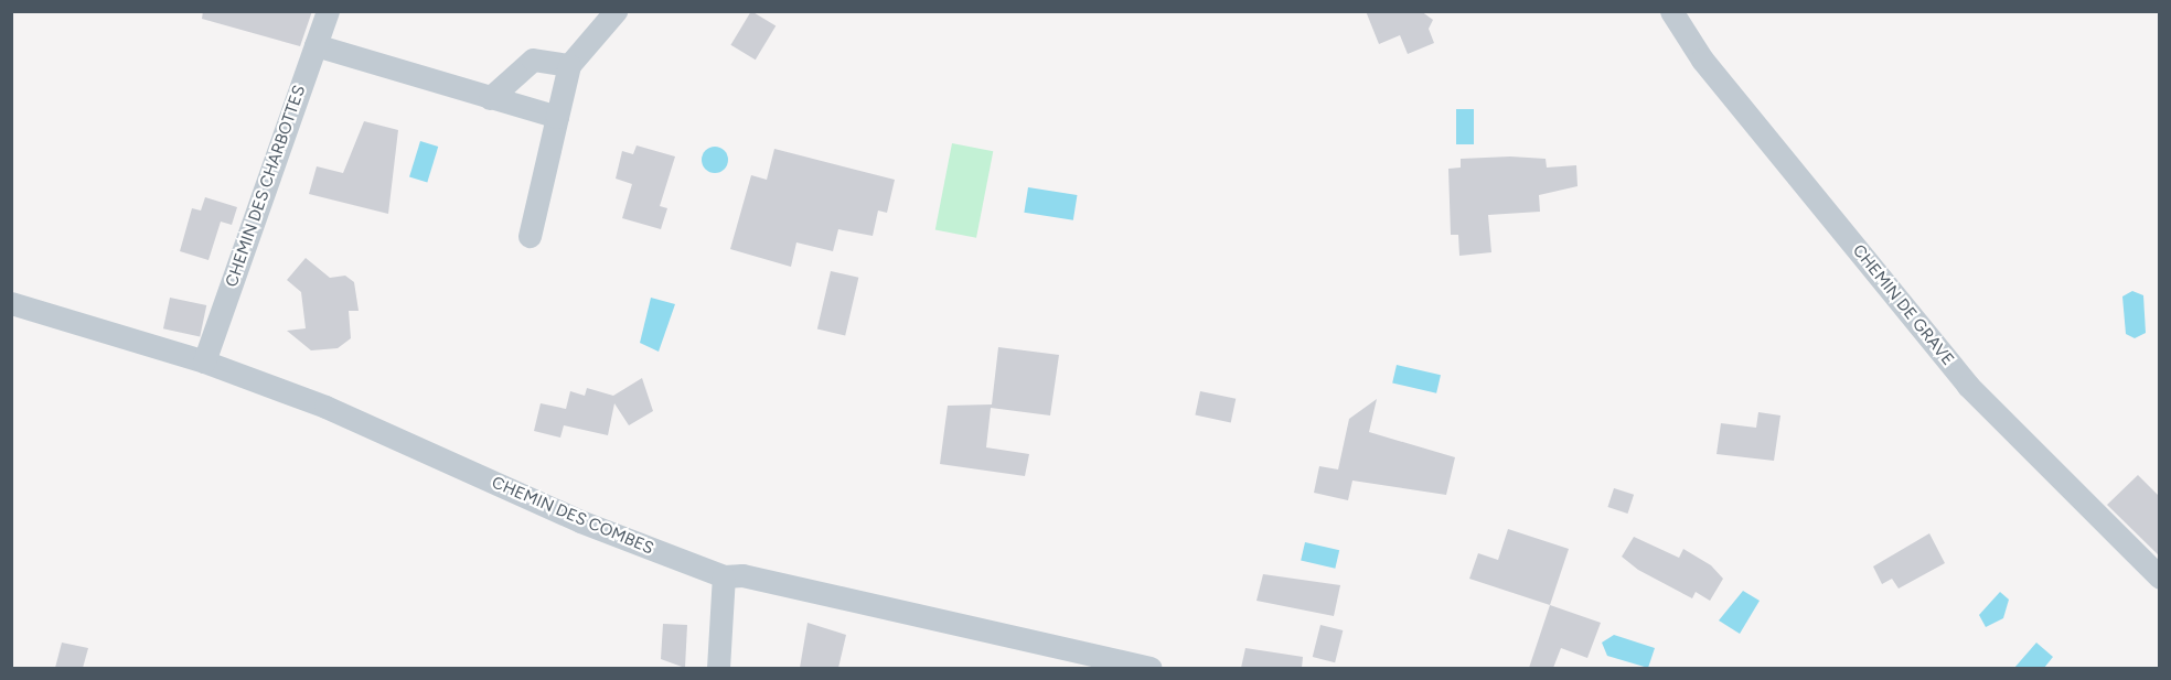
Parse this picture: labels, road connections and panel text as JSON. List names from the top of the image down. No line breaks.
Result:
{"streets":{"street":["CHEMIN DES CHARBOTTES","CHEMIN DE GRAVE","CHEMIN DES COMBES"]},"crossings":[["CHEMIN DES CHARBOTTES","CHEMIN DES COMBES"]]}
